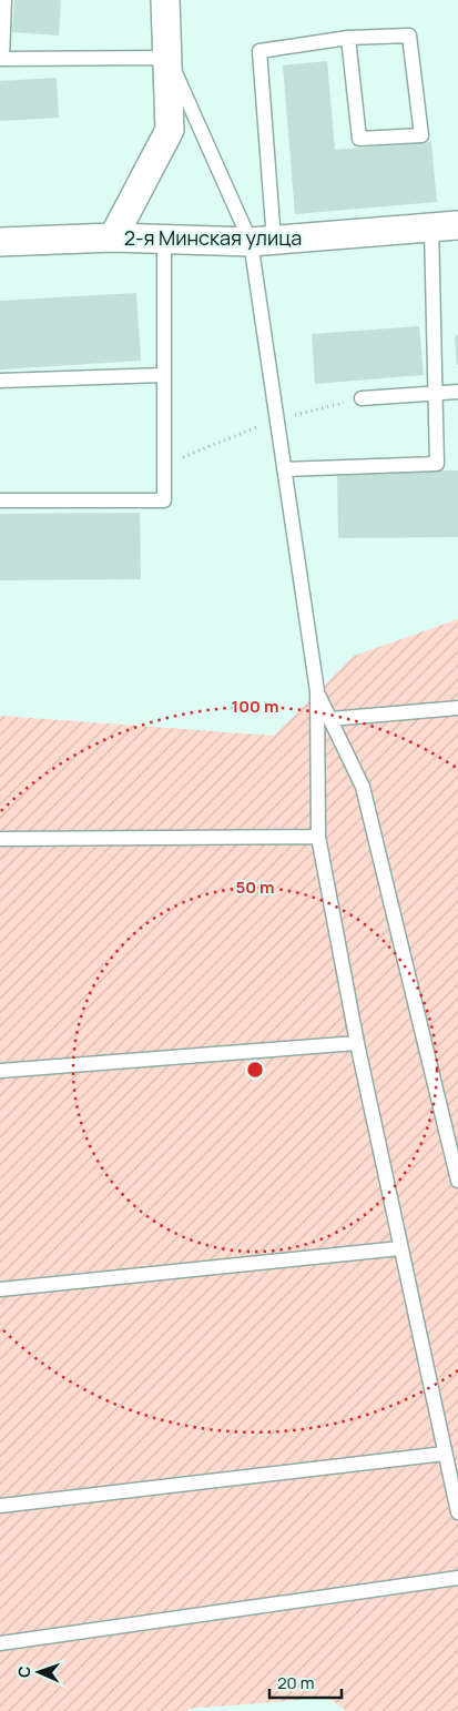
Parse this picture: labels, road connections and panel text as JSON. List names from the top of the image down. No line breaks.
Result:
{"streets":{"street":["2-я Минская улица"]},"scale_bar":"20 m","north":"left","rings":["100 m","50 m"]}
